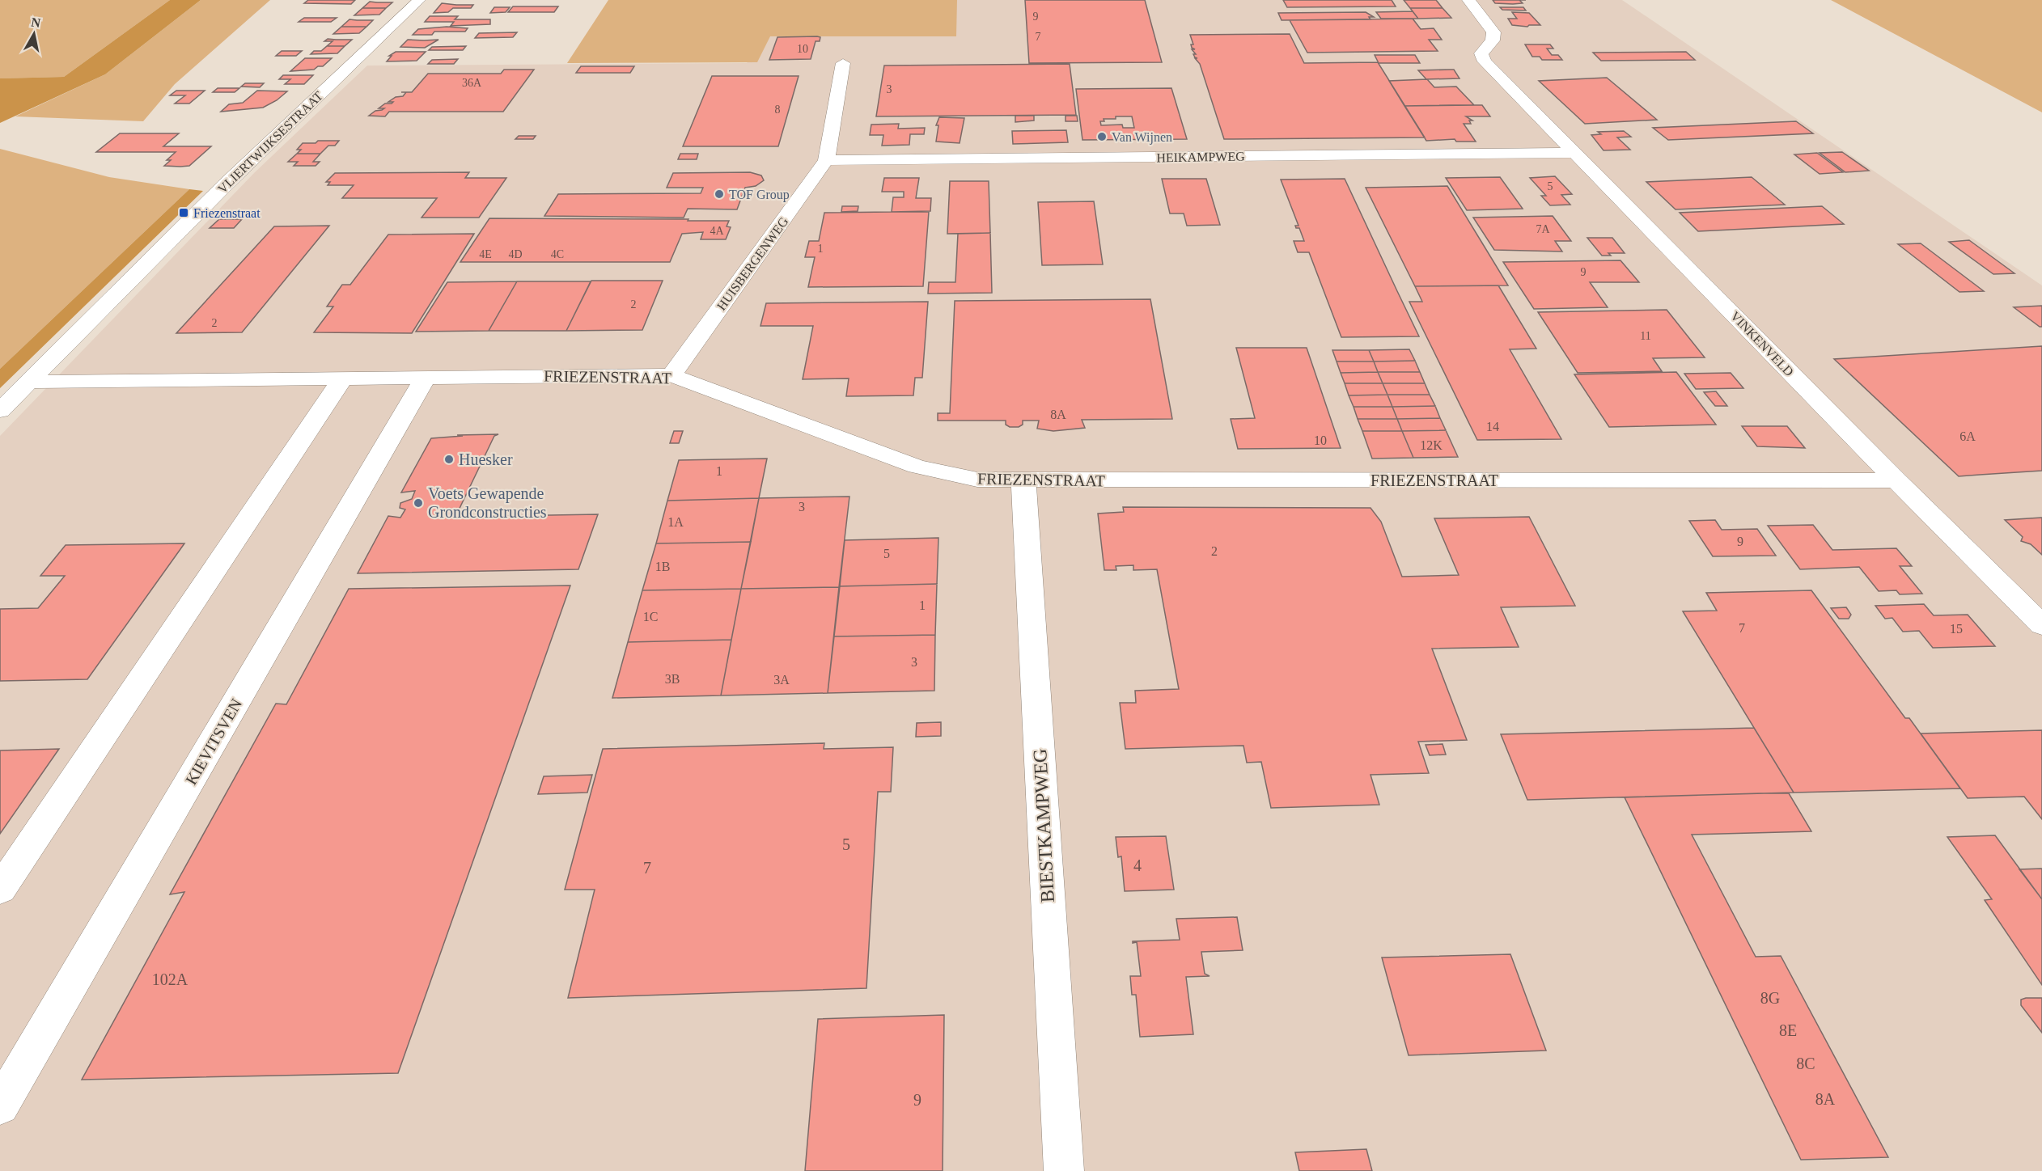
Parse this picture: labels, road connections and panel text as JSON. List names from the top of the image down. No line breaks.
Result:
{"streets":{"street":["VLIERTWIJKSESTRAAT","HEIKAMPWEG","HUISBERGENWEG","VINKENVELD","FRIEZENSTRAAT","KIEVITSVEN","BIESTKAMPWEG"]},"crossings":[["VLIERTWIJKSESTRAAT","FRIEZENSTRAAT"],["HEIKAMPWEG","HUISBERGENWEG"],["HEIKAMPWEG","VINKENVELD"],["HUISBERGENWEG","FRIEZENSTRAAT"],["VINKENVELD","FRIEZENSTRAAT"],["FRIEZENSTRAAT","KIEVITSVEN"],["FRIEZENSTRAAT","BIESTKAMPWEG"]],"places":{"other":["Van Wijnen","TOF Group","Huesker","Voets Gewapende Grondconstructies"],"transit":["Friezenstraat"]},"house_numbers":["9","7","10","36A","3","8","5","7A","4A","1","4E","4D","4C","9","2","2","11","8A","14","6A","10","12K","1","3","1A","9","2","5","1B","1","1C","7","15","3","3B","3A","5","4","7","102A","8G","8E","8C","8A","9"],"north":"top"}
